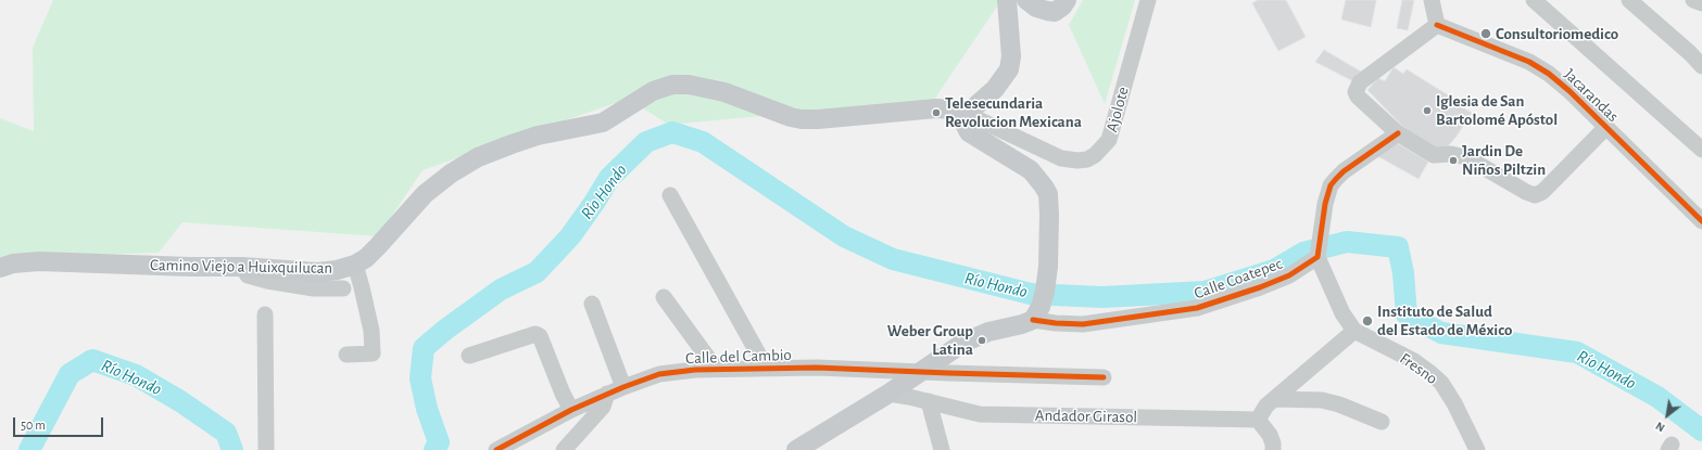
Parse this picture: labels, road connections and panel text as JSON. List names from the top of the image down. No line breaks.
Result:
{"streets":{"main road":["Camino Viejo a Huixquilucan","Calle Coatepec"],"street":["Jacarandas","Ajolote","Calle del Cambio","Fresno","Andador Girasol"]},"crossings":[["Ajolote","Camino Viejo a Huixquilucan"],["Calle Coatepec","Calle del Cambio"],["Calle Coatepec","Andador Girasol"]],"water":["Río Hondo"],"places":["Consultoriomedico","Iglesia de San Bartolomé Apóstol","Telesecundaria Revolucion Mexicana","Jardin De Niños Piltzin","Instituto de Salud del Estado de México","Weber Group Latina"],"scale_bar":"50 m","north":"bottom left"}
